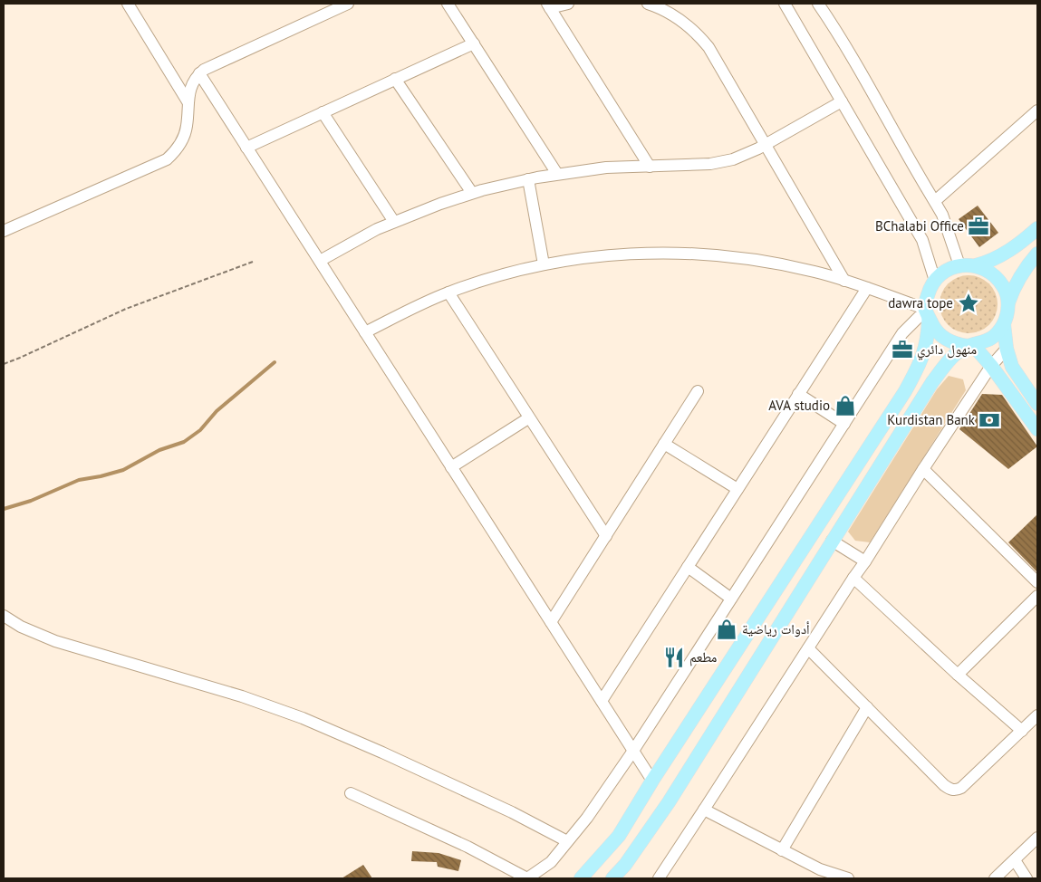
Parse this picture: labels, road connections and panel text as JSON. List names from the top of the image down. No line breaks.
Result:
{"places":{"office":["BChalabi Office","منهول دائري"],"place":["dawra tope"],"shop":["AVA studio","أدوات رياضية"],"bank":["Kurdistan Bank"],"restaurant":["مطعم"]}}
